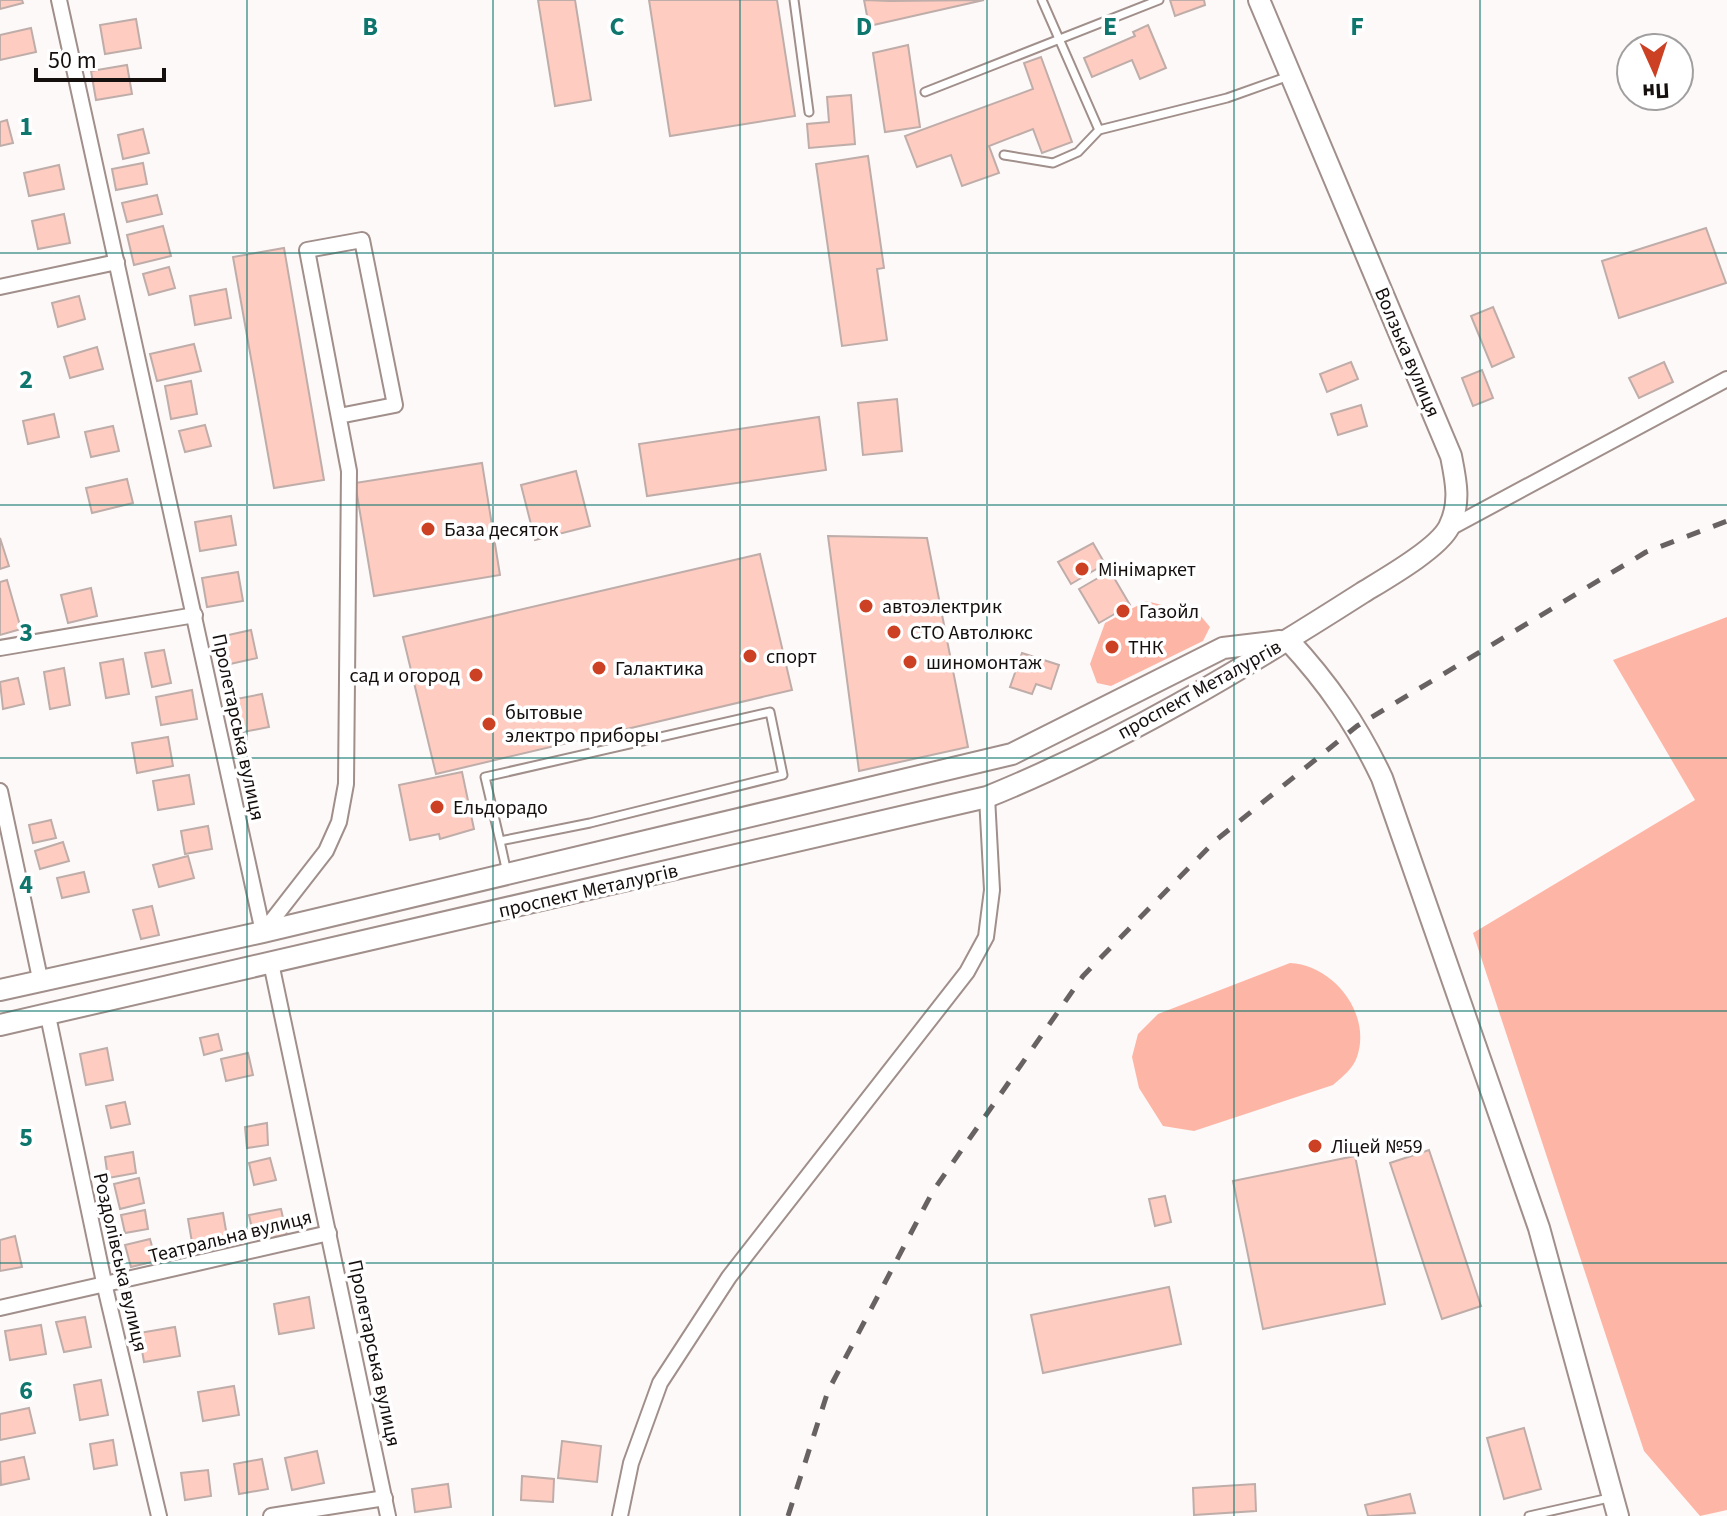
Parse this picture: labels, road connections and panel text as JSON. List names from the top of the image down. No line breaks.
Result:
{"streets":{"street":["Волзька вулиця","проспект Металургів","Пролетарська вулиця","Театральна вулиця","Роздолівська вулиця"]},"crossings":[["проспект Металургів","Пролетарська вулиця"],["проспект Металургів","Роздолівська вулиця"],["Пролетарська вулиця","Театральна вулиця"],["Театральна вулиця","Роздолівська вулиця"]],"places":["База десяток","Мінімаркет","автоэлектрик","Газойл","СТО Автолюкс","ТНК","спорт","шиномонтаж","Галактика","сад и огород","бытовые электро приборы","Ельдорадо","Ліцей №59"],"scale_bar":"50 m","north":"bottom","grid":{"columns":["B","C","D","E","F"],"rows":["1","2","3","4","5","6"]}}
